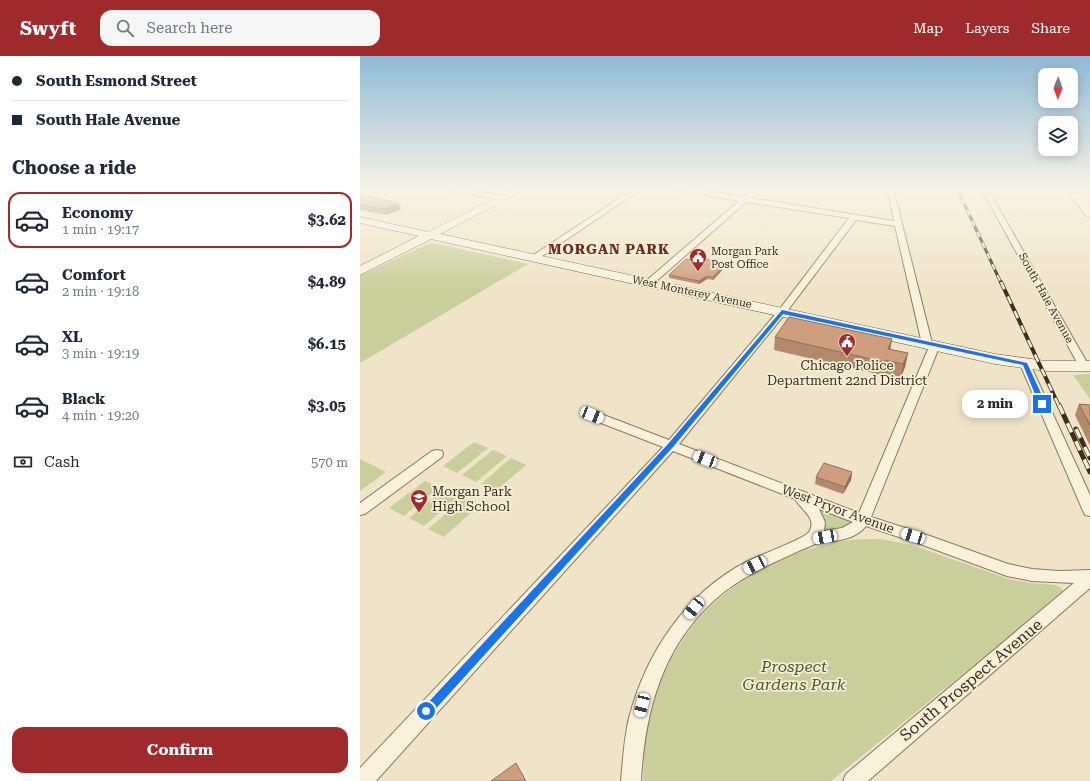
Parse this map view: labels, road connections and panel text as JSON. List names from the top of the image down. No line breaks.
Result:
{"streets":{"main road":["West Monterey Avenue"],"street":["South Hale Avenue","West Pryor Avenue","South Prospect Avenue"]},"crossings":[["West Monterey Avenue","South Hale Avenue"],["West Pryor Avenue","South Prospect Avenue"]],"districts":["MORGAN PARK"],"parks":["Prospect Gardens Park"],"places":{"public building":["Morgan Park Post Office","Chicago Police Department 22nd District"],"school or university":["Morgan Park High School"]},"north":"bottom","page":{"header":"Swyft","search":"Search here","nav":["Map","Layers","Share"],"banner":["South Esmond Street","South Hale Avenue"],"heading":"Choose a ride","list":[{"name":"Economy","note":"1 min · 19:17","value":"$3.62"},{"name":"Comfort","note":"2 min · 19:18","value":"$4.89"},{"name":"XL","note":"3 min · 19:19","value":"$6.15"},{"name":"Black","note":"4 min · 19:20","value":"$3.05"}],"bubble":"2 min","pay":["Cash","570 m"],"buttons":"Confirm"}}
